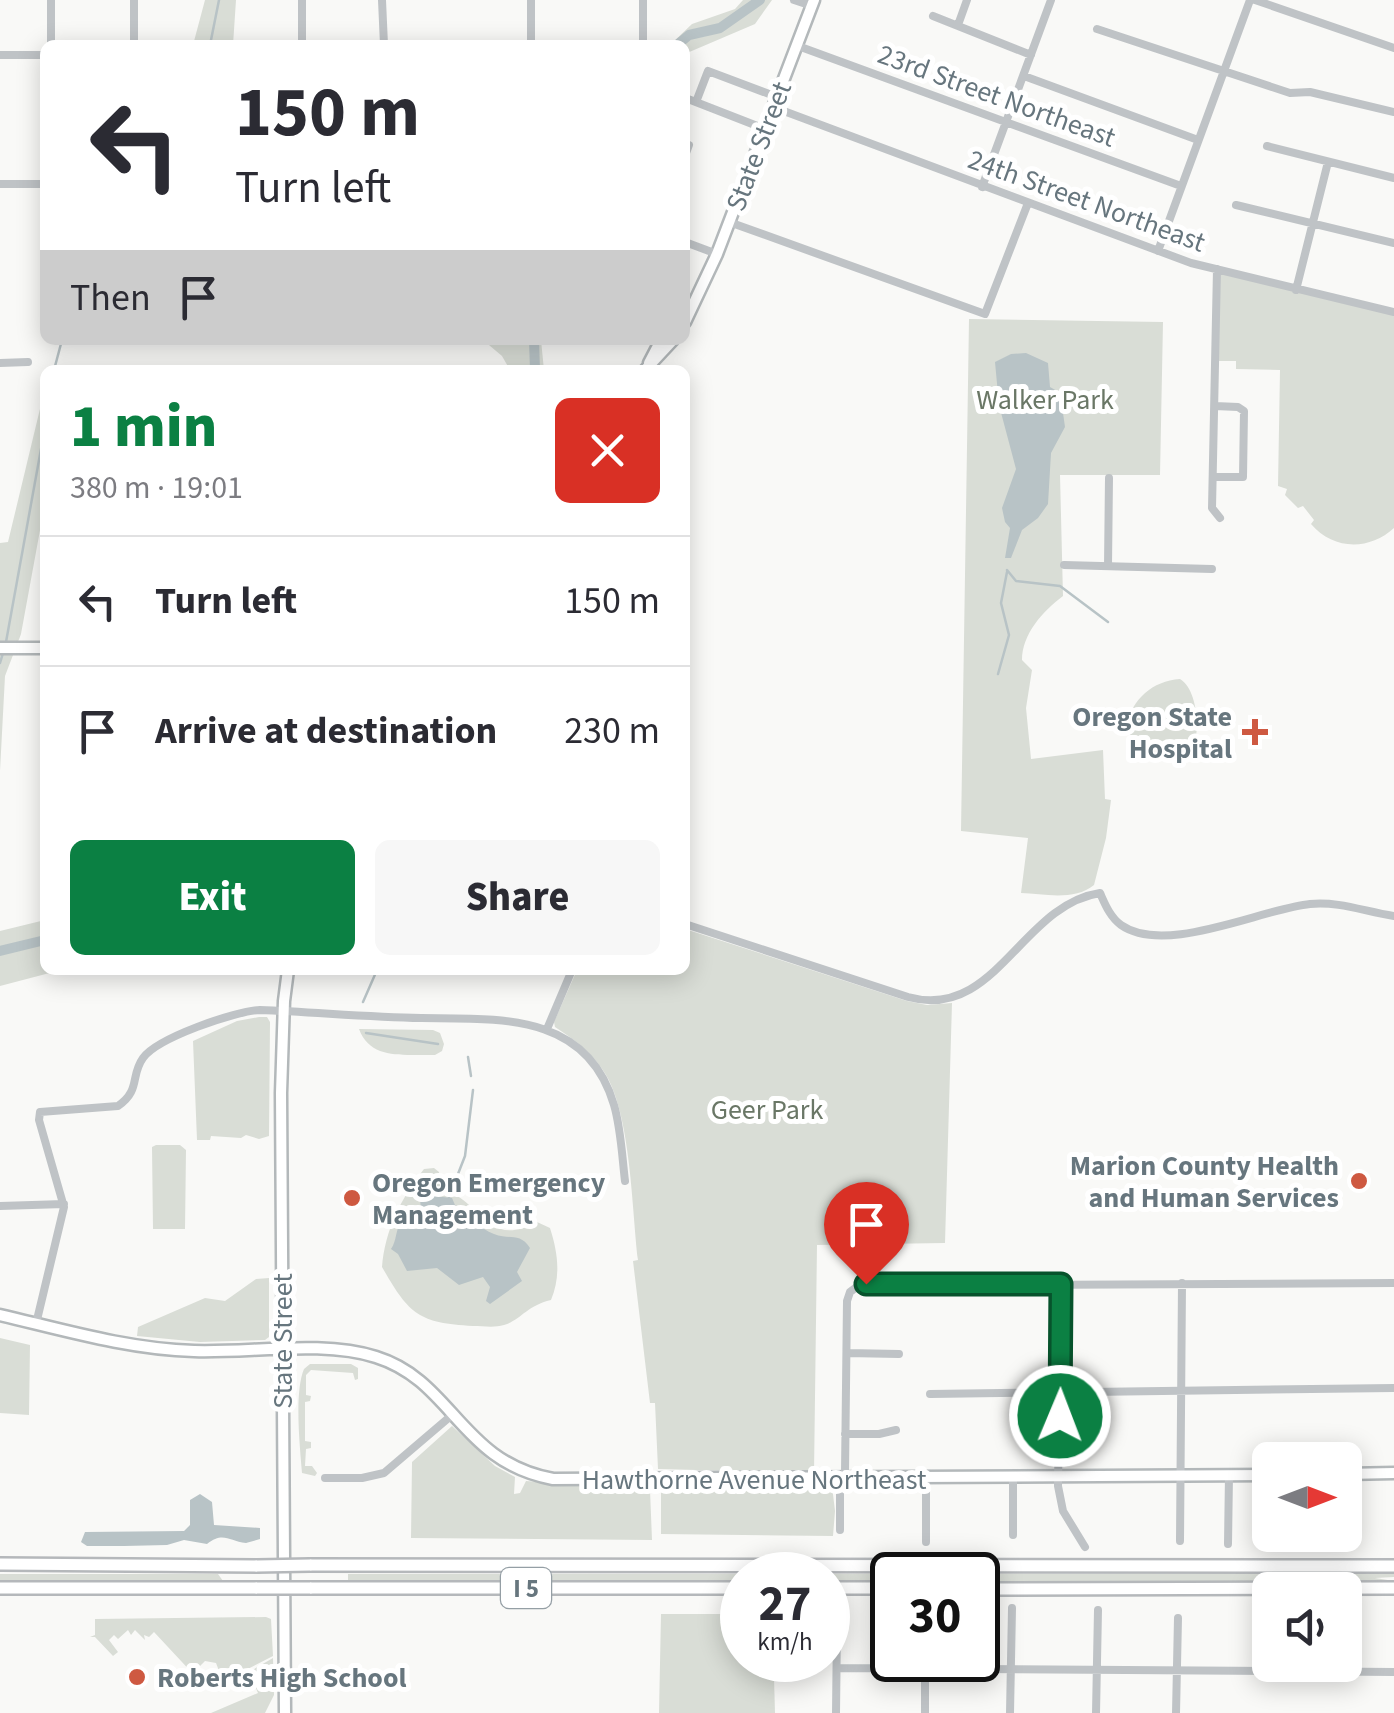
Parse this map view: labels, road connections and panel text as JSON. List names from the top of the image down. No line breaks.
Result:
{"streets":{"highway":["I 5"],"main road":["State Street","Hawthorne Avenue Northeast"],"street":["23rd Street Northeast","24th Street Northeast"]},"crossings":[["23rd Street Northeast","State Street"],["State Street","24th Street Northeast"],["State Street","Hawthorne Avenue Northeast"]],"parks":["Walker Park","Geer Park"],"places":{"health":["Oregon State Hospital"],"other":["Marion County Health and Human Services","Oregon Emergency Management","Roberts High School"]},"north":"right","page":{"turn":["150 m","Turn left"],"then":"Then","heading":["1 min","380 m · 19:01"],"list":[{"name":"Turn left","value":"150 m"},{"name":"Arrive at destination","value":"230 m"}],"buttons":["Exit","Share"],"speed":"27 km/h","limit":"30"}}
